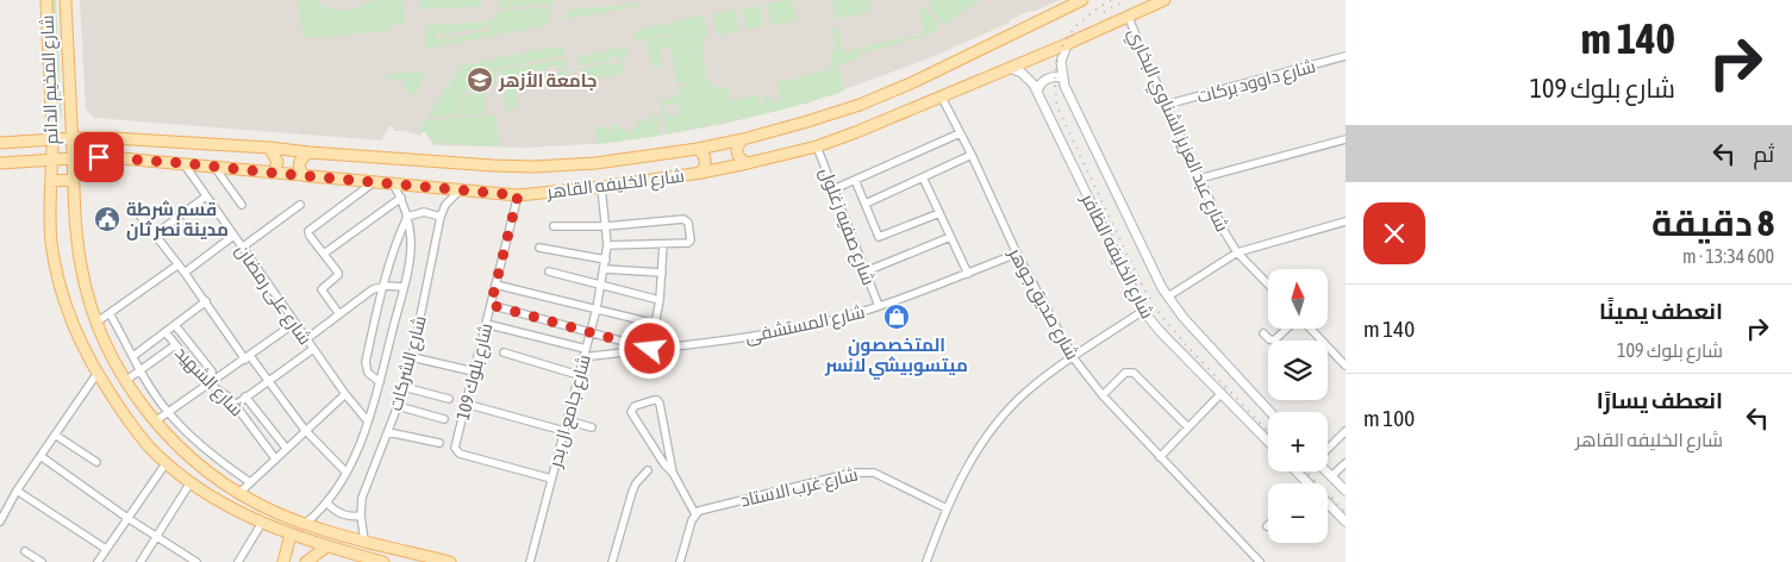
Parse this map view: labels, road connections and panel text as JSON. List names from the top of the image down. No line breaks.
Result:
{"streets":{"main road":["شارع المخيم الدائم","شارع الخليفه القاهر"],"street":["شارع داوود بركات","شارع عبد العزيز الشناوي البخاري","شارع صفيه زغلول","شارع الخليفه الظافر","شارع على رمضان","شارع صديق جوهر","شارع المستشفى","شارع الشركات","شارع بلوك 109","شارع الشهيد","شارع جامع ال بدر","شارع غرب الاستاد"]},"crossings":[["شارع المخيم الدائم","شارع الخليفه القاهر"],["شارع المخيم الدائم","شارع الشركات"],["شارع داوود بركات","شارع عبد العزيز الشناوي البخاري"],["شارع عبد العزيز الشناوي البخاري","شارع الخليفه القاهر"],["شارع الخليفه القاهر","شارع صفيه زغلول"],["شارع الخليفه القاهر","شارع الخليفه الظافر"],["شارع الخليفه القاهر","شارع على رمضان"],["شارع الخليفه القاهر","شارع صديق جوهر"],["شارع الخليفه القاهر","شارع الشركات"],["شارع الخليفه القاهر","شارع بلوك 109"],["شارع الخليفه القاهر","شارع جامع ال بدر"],["شارع صفيه زغلول","شارع المستشفى"],["شارع على رمضان","شارع الشركات"],["شارع صديق جوهر","شارع المستشفى"],["شارع المستشفى","شارع جامع ال بدر"],["شارع بلوك 109","شارع جامع ال بدر"]],"places":{"school or university":["جامعة الأزهر"],"public building":["قسم شرطة مدينة نصر ثان"],"shop":["المتخصصون ميتسوبيشي لانسر"]},"north":"top","page":{"turn":["140 m","شارع بلوك 109"],"then":"ثم","heading":["8 دقيقة","600 m · 13:34"],"map_buttons":["+","−"],"list":[{"name":"انعطف يمينًا","note":"شارع بلوك 109","value":"140 m"},{"name":"انعطف يسارًا","note":"شارع الخليفه القاهر","value":"100 m"}]}}
